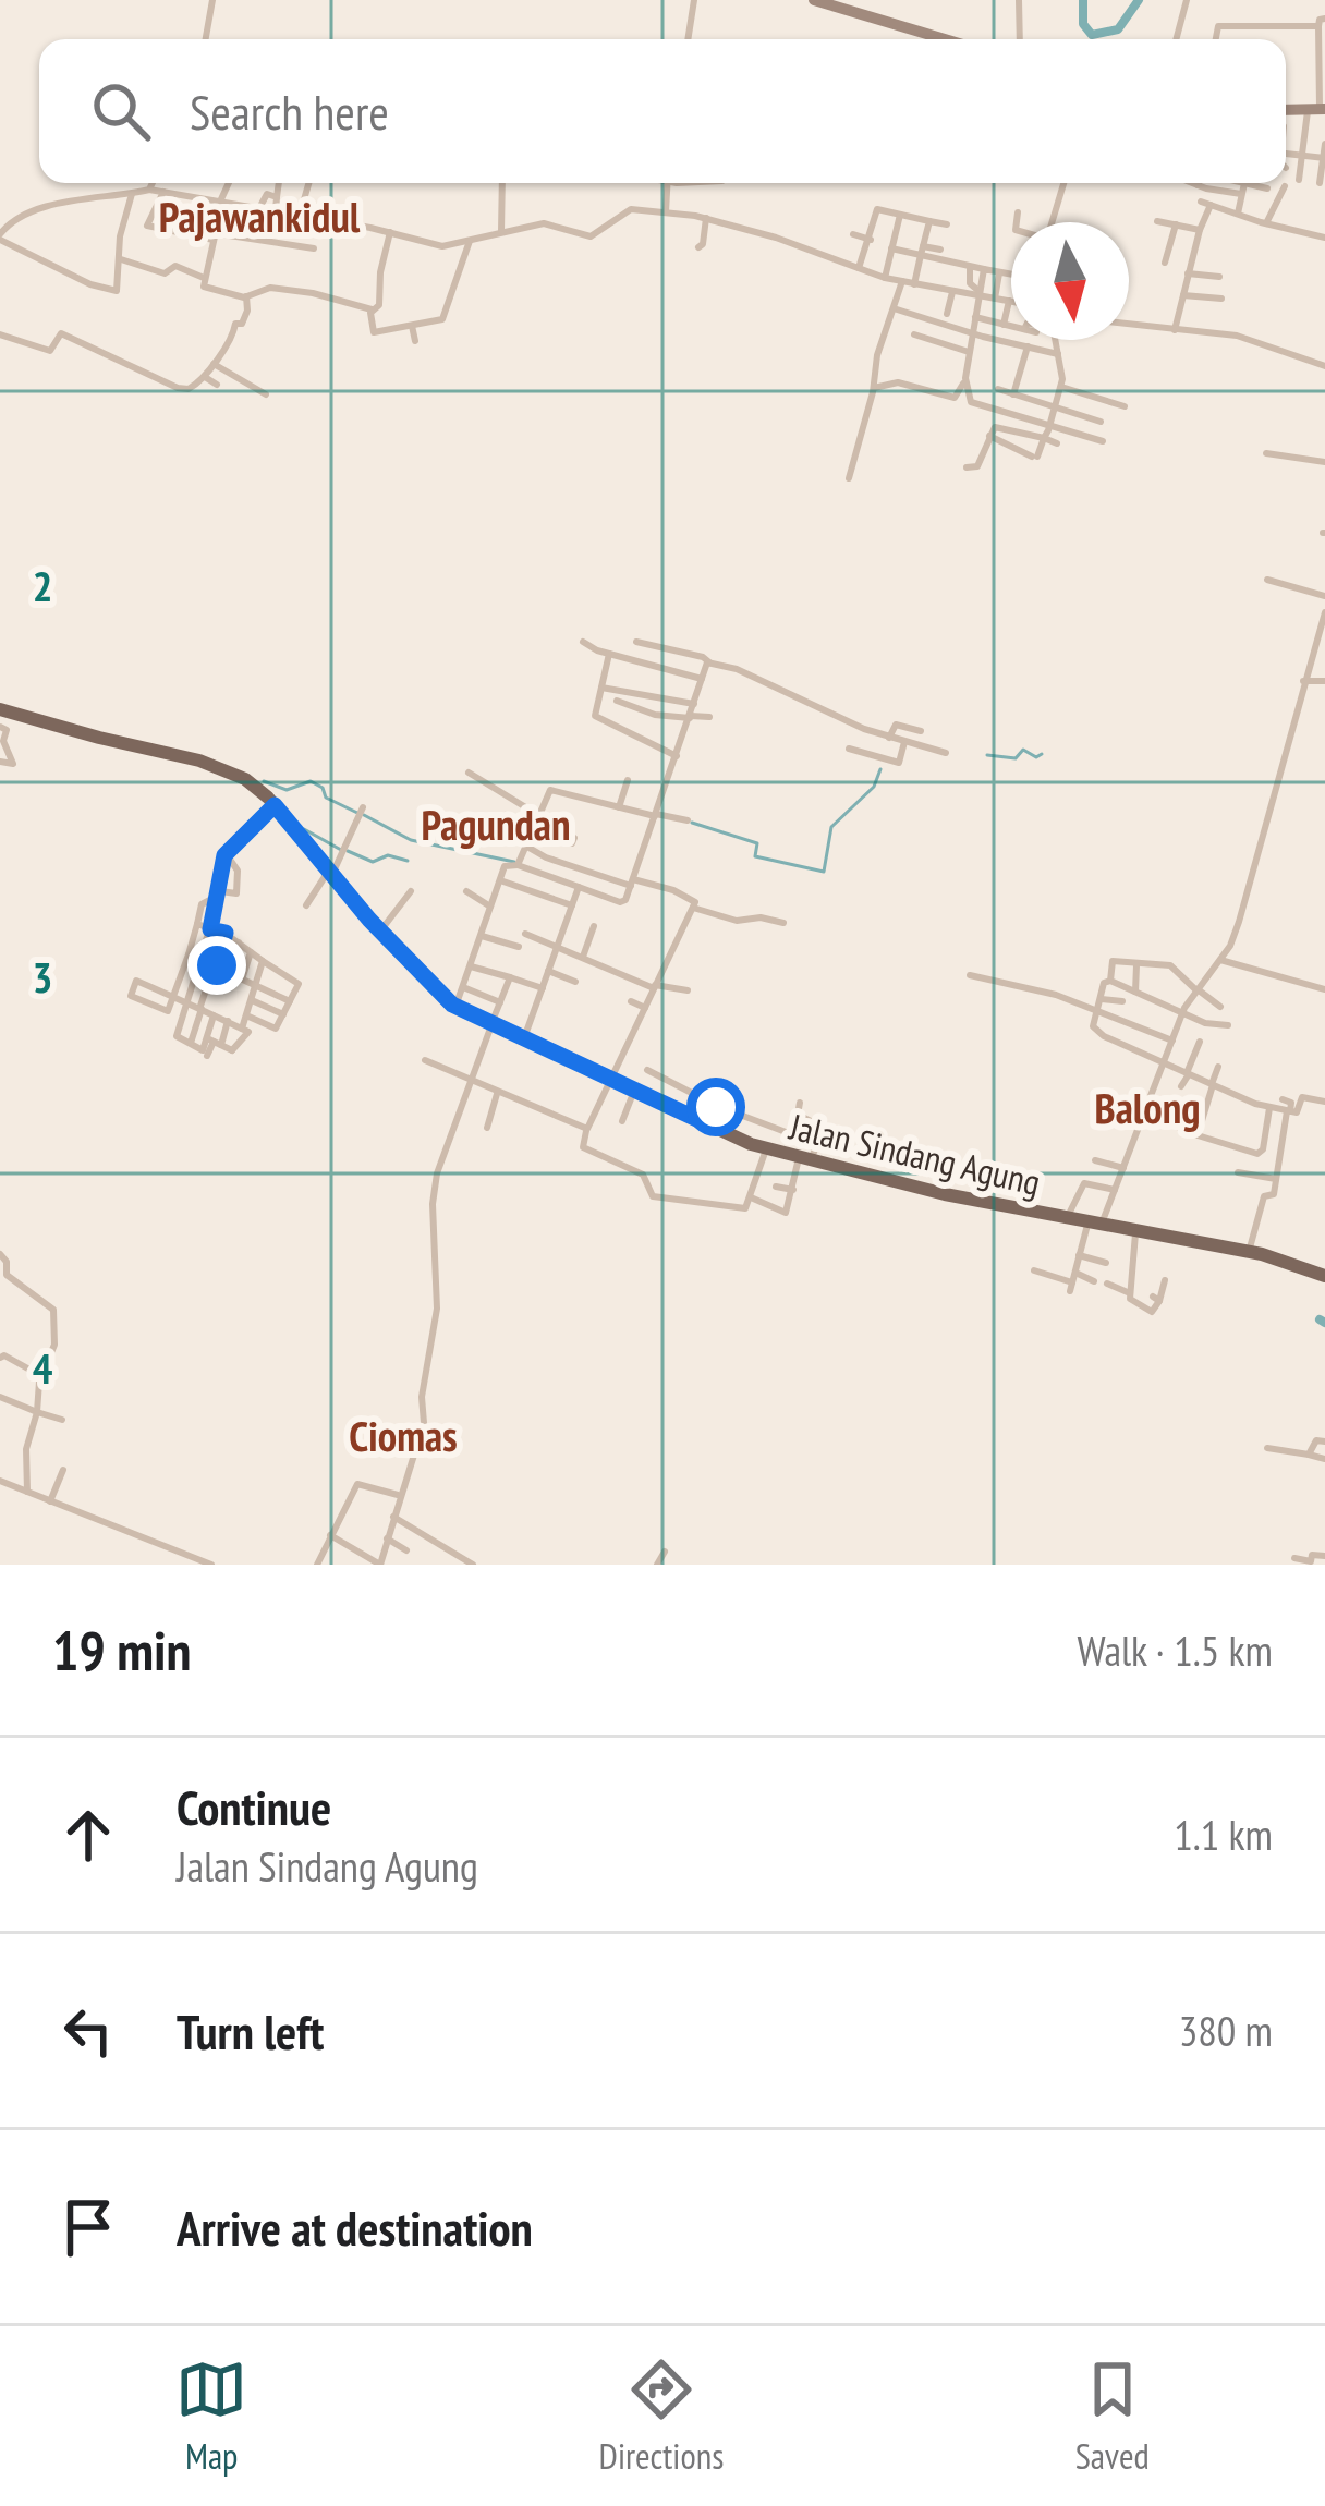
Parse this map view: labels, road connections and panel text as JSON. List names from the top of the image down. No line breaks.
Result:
{"streets":{"main road":["Jalan Sindang Agung"]},"districts":["Pajawankidul","Pagundan","Balong","Ciomas"],"north":"bottom","page":{"search":"Search here","heading":["19 min","Walk · 1.5 km"],"list":[["Continue","Jalan Sindang Agung","1.1 km"],["Turn left","380 m"],"Arrive at destination"],"nav":["Map","Directions","Saved"]},"grid":{"rows":["2","3","4"]}}
